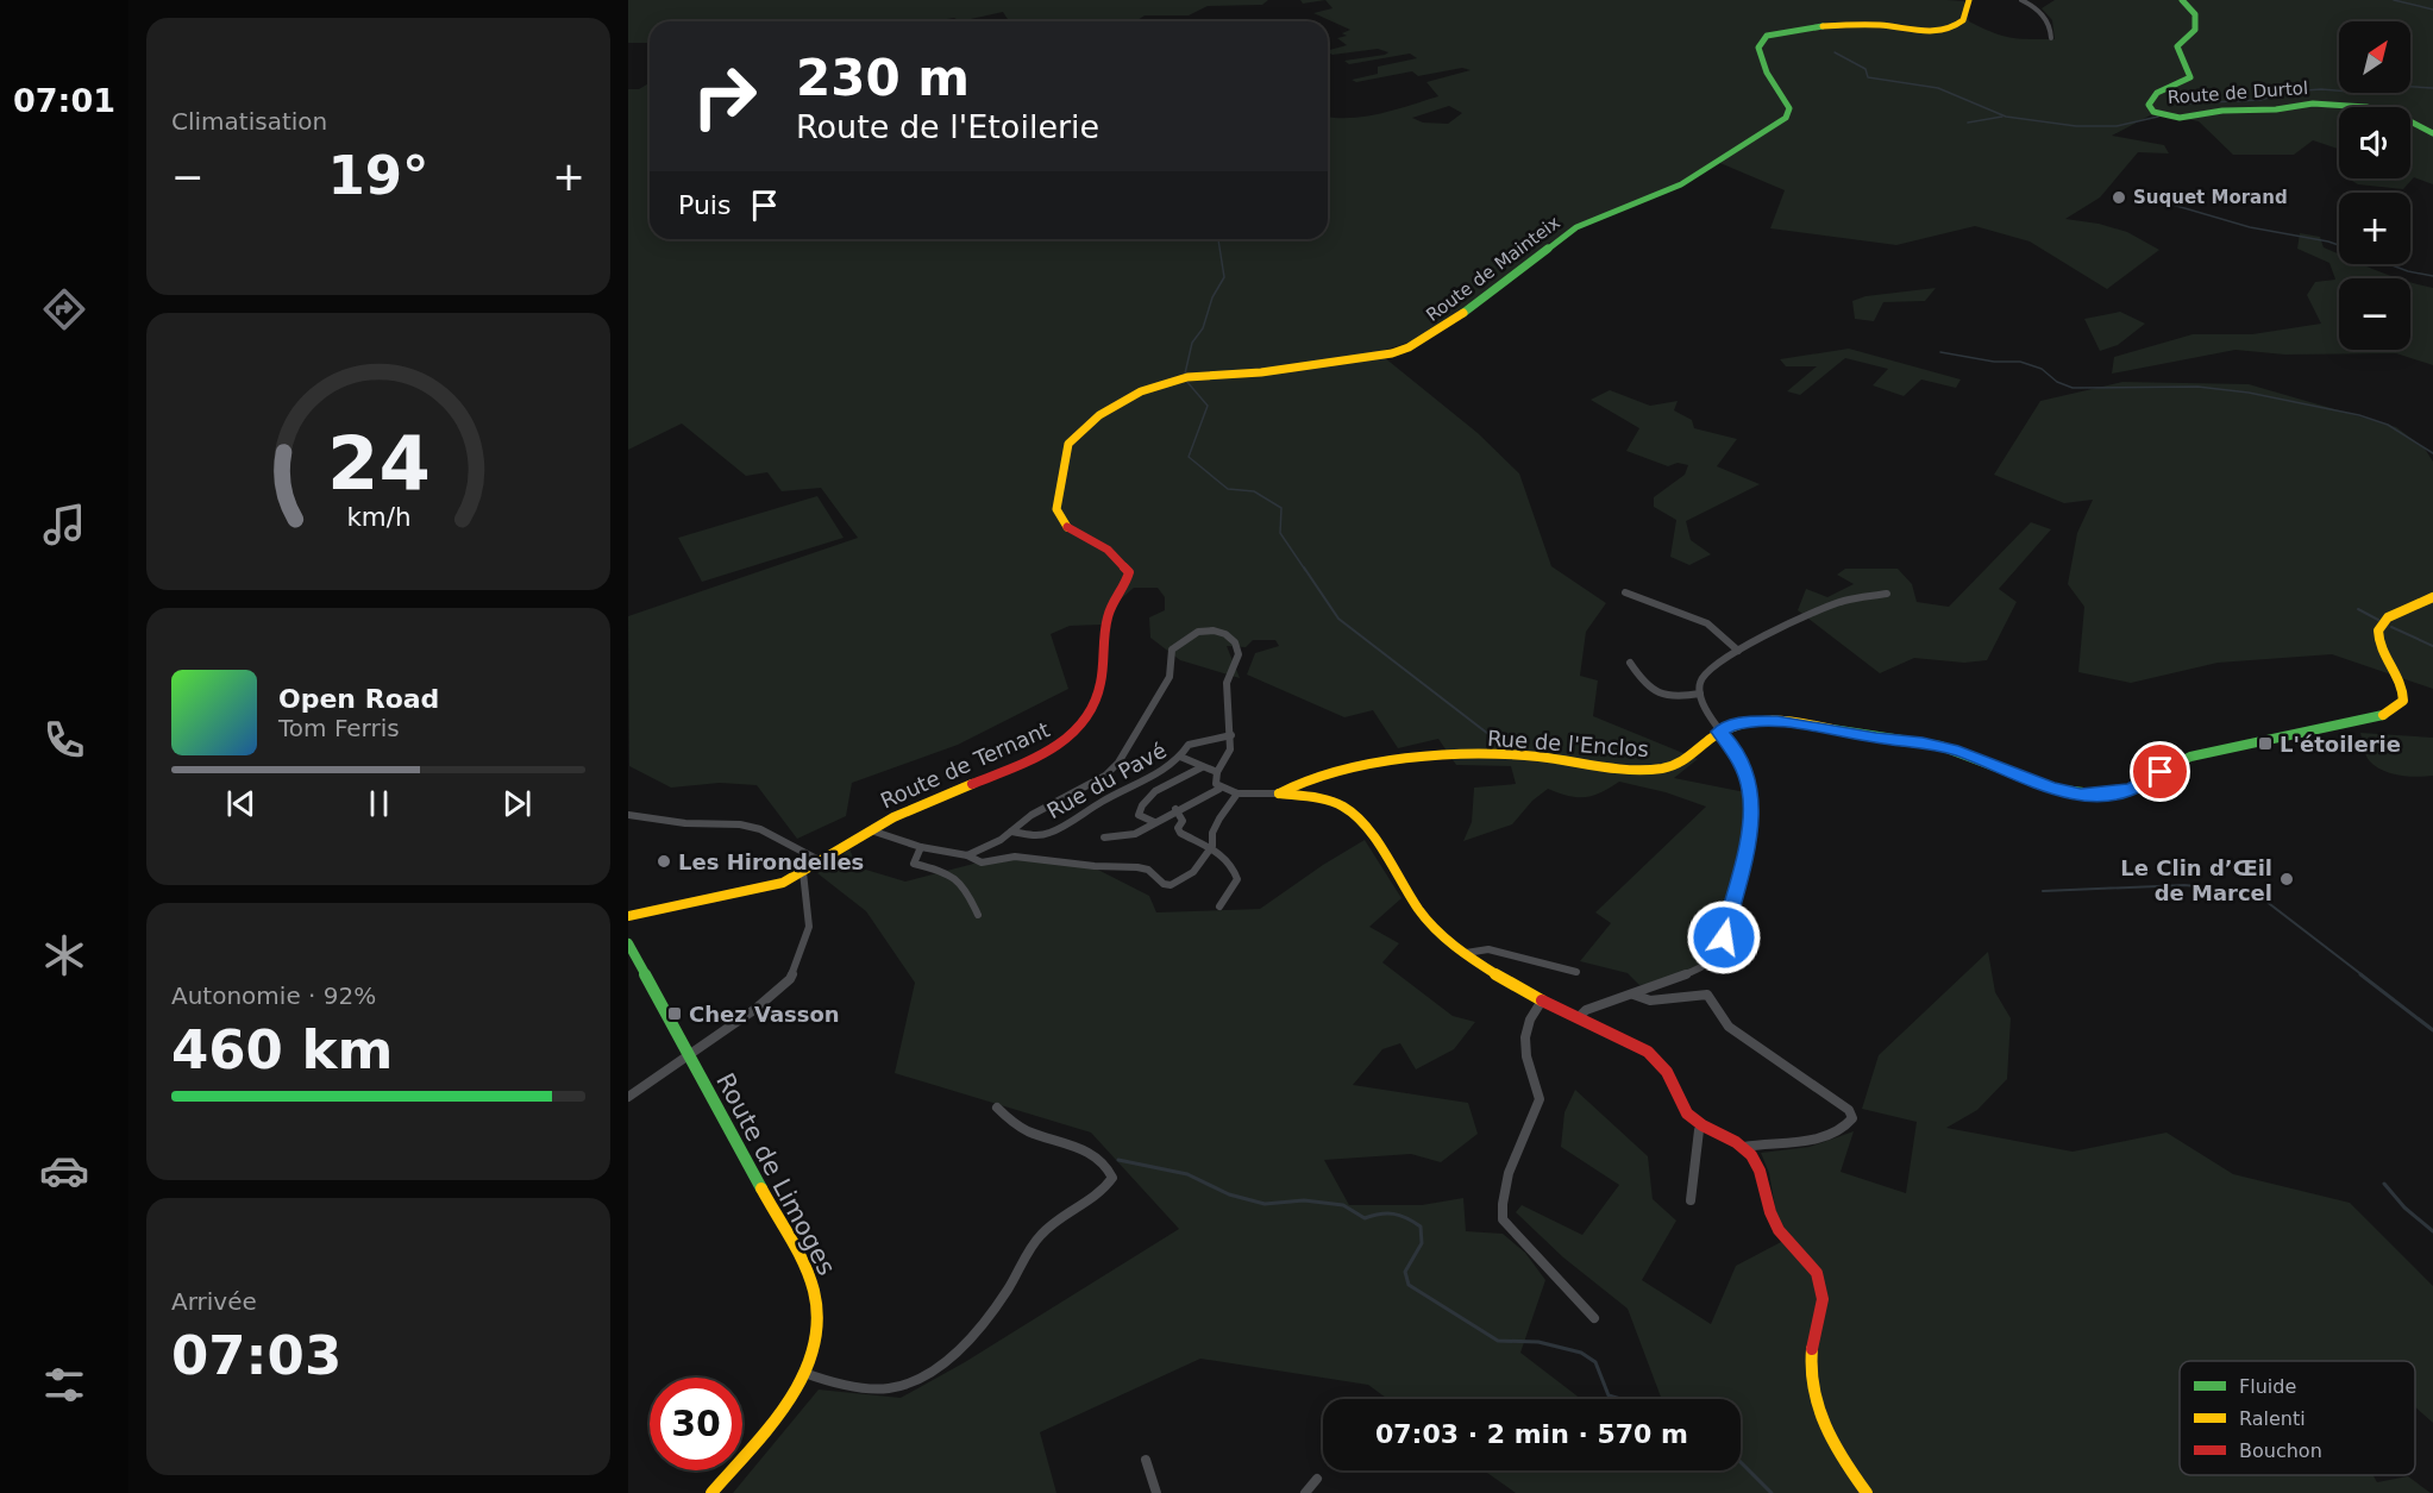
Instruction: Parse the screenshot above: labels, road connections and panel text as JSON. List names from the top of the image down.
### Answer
{
  "streets": {
    "main road": [
      "Route de Durtol",
      "Route de Mainteix",
      "Rue de l'Enclos",
      "Route de Ternant",
      "Route de Limoges"
    ],
    "street": ["Rue du Pavé"]
  },
  "crossings": [
    ["Route de Mainteix", "Route de Ternant"]
  ],
  "places": {
    "other": ["Suquet Morand", "Les Hirondelles", "Le Clin d’Œil de Marcel"],
    "transit": ["L'étoilerie", "Chez Vasson"]
  },
  "legend": ["Fluide", "Ralenti", "Bouchon"],
  "north": "top right",
  "page": {
    "tabs": "07:01",
    "tile": [
      "Climatisation",
      ["Autonomie · 92%", "460 km"],
      ["Arrivée", "07:03"]
    ],
    "map_buttons": ["+", "−"],
    "turn": ["230 m", "Route de l'Etoilerie"],
    "heat": ["−", "19°", "+"],
    "then": "Puis",
    "song": ["Open Road", "Tom Ferris"],
    "limit": "30",
    "trip": "07:03 · 2 min · 570 m",
    "gauge": ["24", "km/h"]
  }
}
